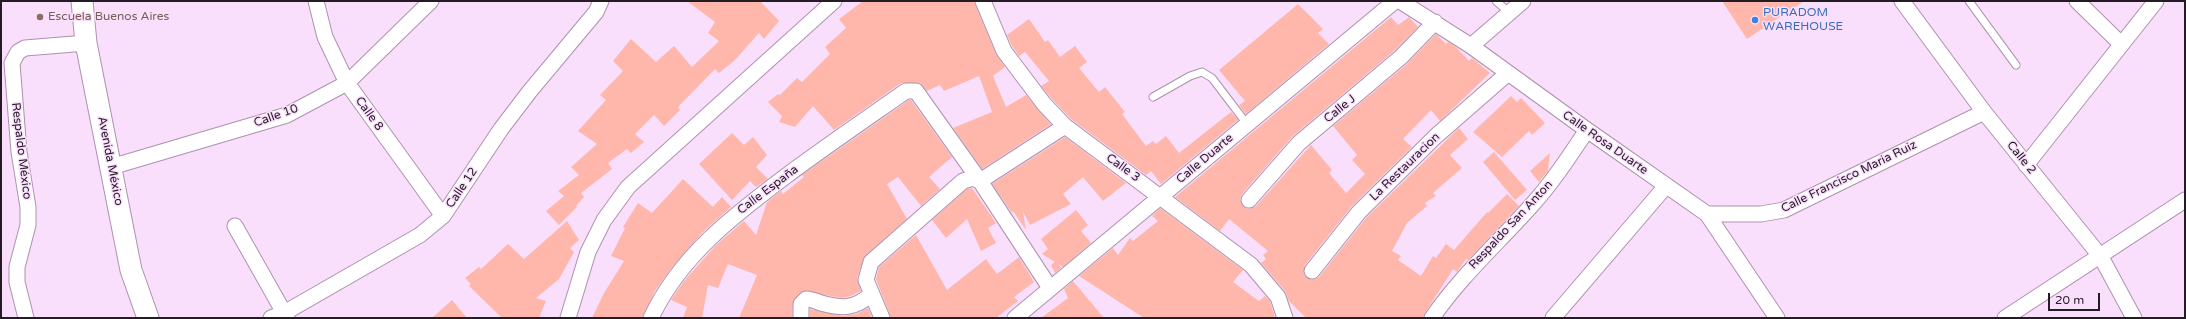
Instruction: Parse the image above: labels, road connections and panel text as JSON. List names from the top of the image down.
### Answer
{
  "streets": {
    "street": [
      "Calle J",
      "Calle 8",
      "Calle 10",
      "Calle Rosa Duarte",
      "Respaldo México",
      "Calle 2",
      "Calle Duarte",
      "Avenida México",
      "La Restauracion",
      "Calle 3",
      "Calle Francisco Maria Ruiz",
      "Calle 12",
      "Calle España",
      "Respaldo San Anton"
    ]
  },
  "crossings": [
    ["Calle J", "Calle Rosa Duarte"],
    ["Calle 8", "Calle 10"],
    ["Calle 8", "Calle 12"],
    ["Calle 10", "Avenida México"],
    ["Calle Rosa Duarte", "La Restauracion"],
    ["Calle Rosa Duarte", "Calle Francisco Maria Ruiz"],
    ["Calle Rosa Duarte", "Respaldo San Anton"],
    ["Respaldo México", "Avenida México"],
    ["Calle 2", "Calle Francisco Maria Ruiz"],
    ["Calle Duarte", "Calle 3"]
  ],
  "places": ["Escuela Buenos Aires", "PURADOM WAREHOUSE"],
  "scale_bar": "20 m"
}
